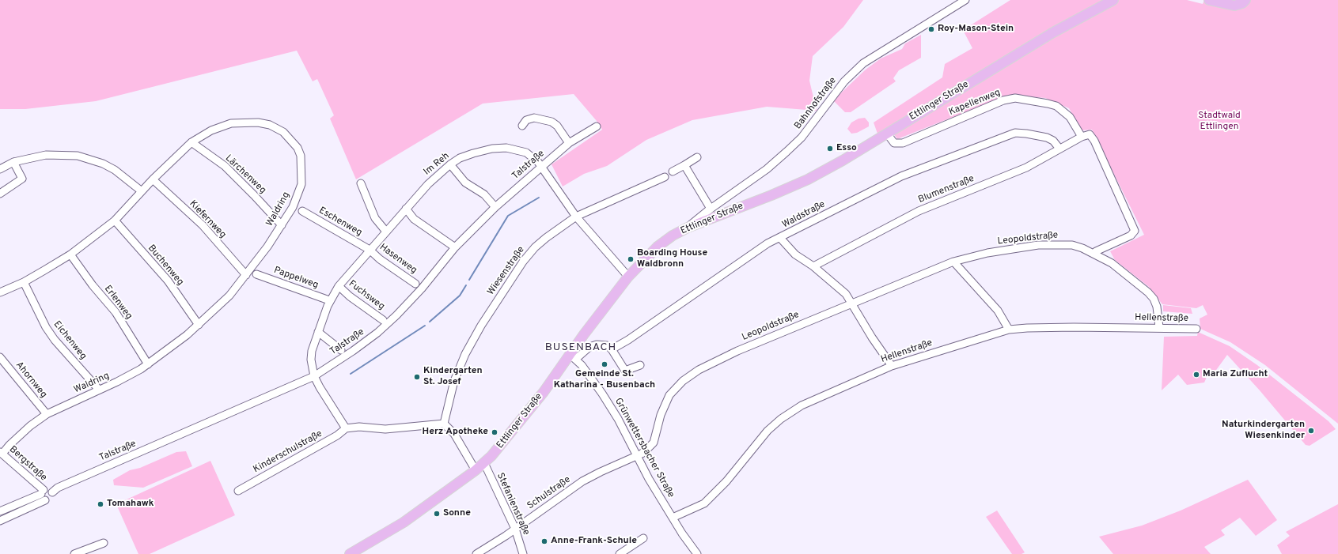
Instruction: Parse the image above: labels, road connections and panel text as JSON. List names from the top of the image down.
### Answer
{
  "streets": {
    "main road": ["Ettlinger Straße"],
    "street": [
      "Kapellenweg",
      "Bahnhofstraße",
      "Im Reh",
      "Talstraße",
      "Lärchenweg",
      "Blumenstraße",
      "Waldring",
      "Waldstraße",
      "Kiefernweg",
      "Eschenweg",
      "Leopoldstraße",
      "Hasenweg",
      "Buchenweg",
      "Wiesenstraße",
      "Pappelweg",
      "Fuchsweg",
      "Erlenweg",
      "Hellenstraße",
      "Eichenweg",
      "Ahornweg",
      "Grünwettersbacher Straße",
      "Kinderschulstraße",
      "Bergstraße",
      "Schulstraße",
      "Stefanienstraße"
    ]
  },
  "crossings": [
    ["Ettlinger Straße", "Kapellenweg"],
    ["Ettlinger Straße", "Bahnhofstraße"],
    ["Ettlinger Straße", "Im Reh"],
    ["Ettlinger Straße", "Grünwettersbacher Straße"],
    ["Ettlinger Straße", "Stefanienstraße"],
    ["Kapellenweg", "Blumenstraße"],
    ["Im Reh", "Talstraße"],
    ["Im Reh", "Eschenweg"],
    ["Im Reh", "Hasenweg"],
    ["Im Reh", "Wiesenstraße"],
    ["Im Reh", "Pappelweg"],
    ["Im Reh", "Fuchsweg"],
    ["Talstraße", "Bergstraße"],
    ["Lärchenweg", "Waldring"],
    ["Blumenstraße", "Waldstraße"],
    ["Blumenstraße", "Leopoldstraße"],
    ["Waldring", "Kiefernweg"],
    ["Waldring", "Buchenweg"],
    ["Waldring", "Erlenweg"],
    ["Waldring", "Eichenweg"],
    ["Waldring", "Ahornweg"],
    ["Waldring", "Bergstraße"],
    ["Eschenweg", "Hasenweg"],
    ["Leopoldstraße", "Hellenstraße"],
    ["Leopoldstraße", "Grünwettersbacher Straße"],
    ["Leopoldstraße", "Schulstraße"],
    ["Hellenstraße", "Grünwettersbacher Straße"],
    ["Grünwettersbacher Straße", "Schulstraße"],
    ["Schulstraße", "Stefanienstraße"]
  ],
  "districts": ["BUSENBACH"],
  "parks": ["Stadtwald Ettlingen"],
  "places": [
    "Roy-Mason-Stein",
    "Esso",
    "Boarding House Waldbronn",
    "Gemeinde St. Katharina - Busenbach",
    "Maria Zuflucht",
    "Kindergarten St. Josef",
    "Naturkindergarten Wiesenkinder",
    "Herz Apotheke",
    "Tomahawk",
    "Sonne",
    "Anne-Frank-Schule"
  ]
}
